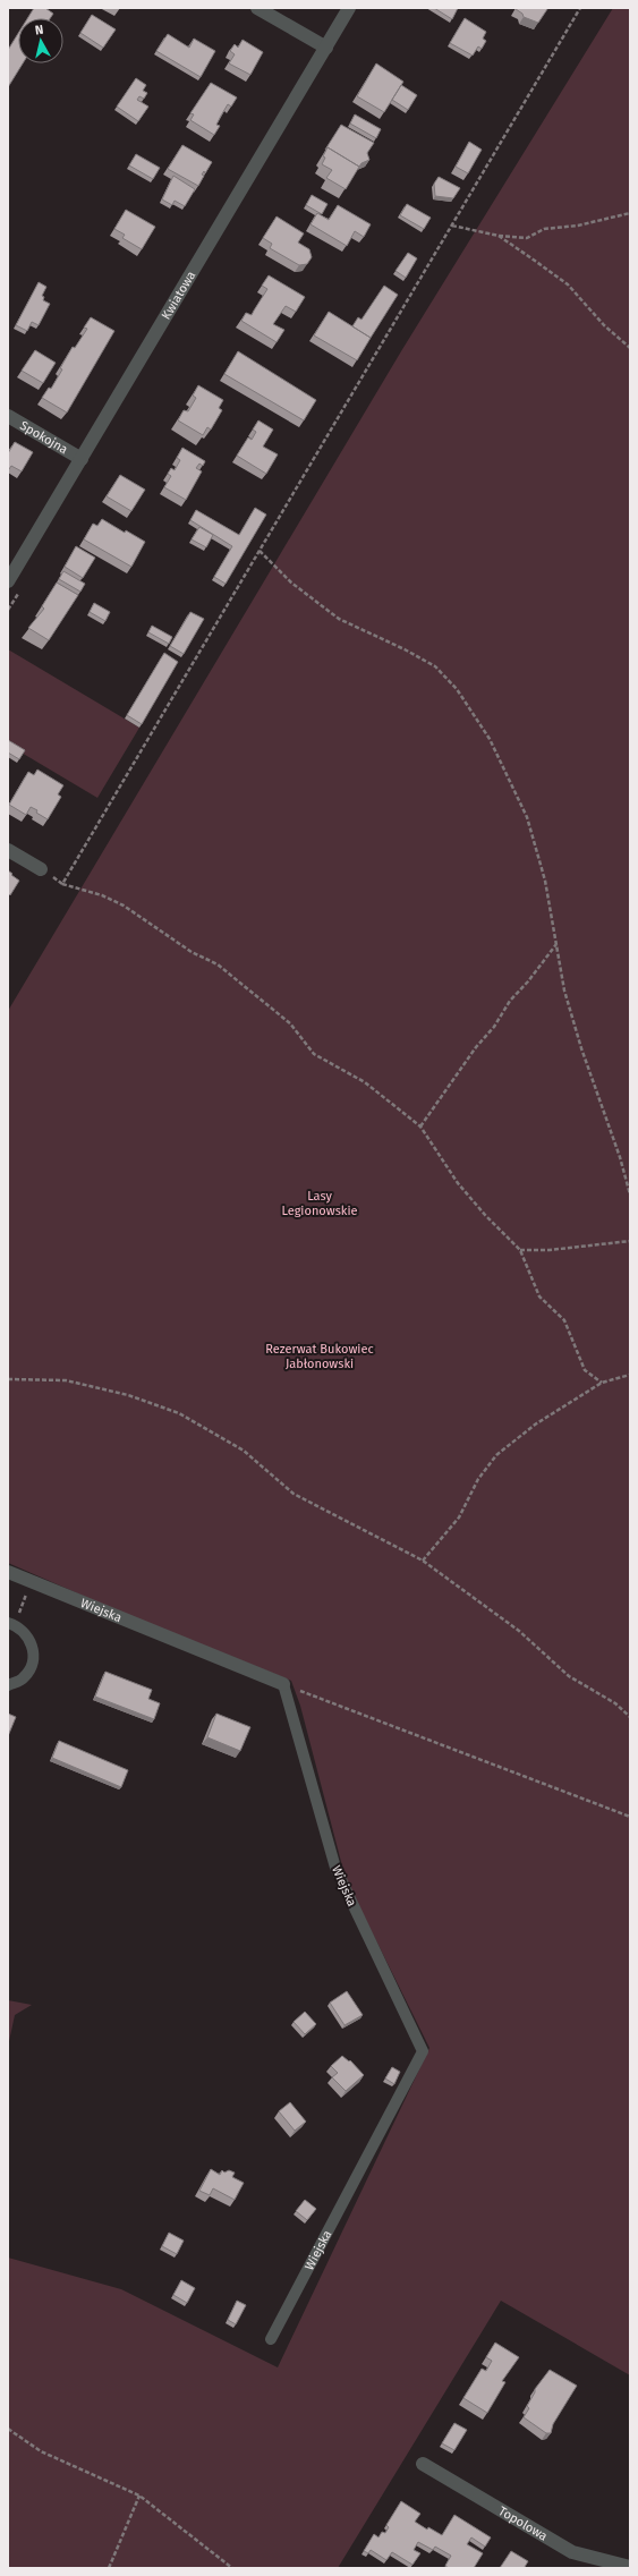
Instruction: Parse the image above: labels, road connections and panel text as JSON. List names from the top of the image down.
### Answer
{
  "streets": {
    "street": [
      "Kwiatowa",
      "Spokojna",
      "Wiejska",
      "Topolowa"
    ]
  },
  "crossings": [
    ["Kwiatowa", "Spokojna"]
  ],
  "parks": ["Lasy Legionowskie", "Rezerwat Bukowiec Jabłonowski"],
  "north": "top"
}
